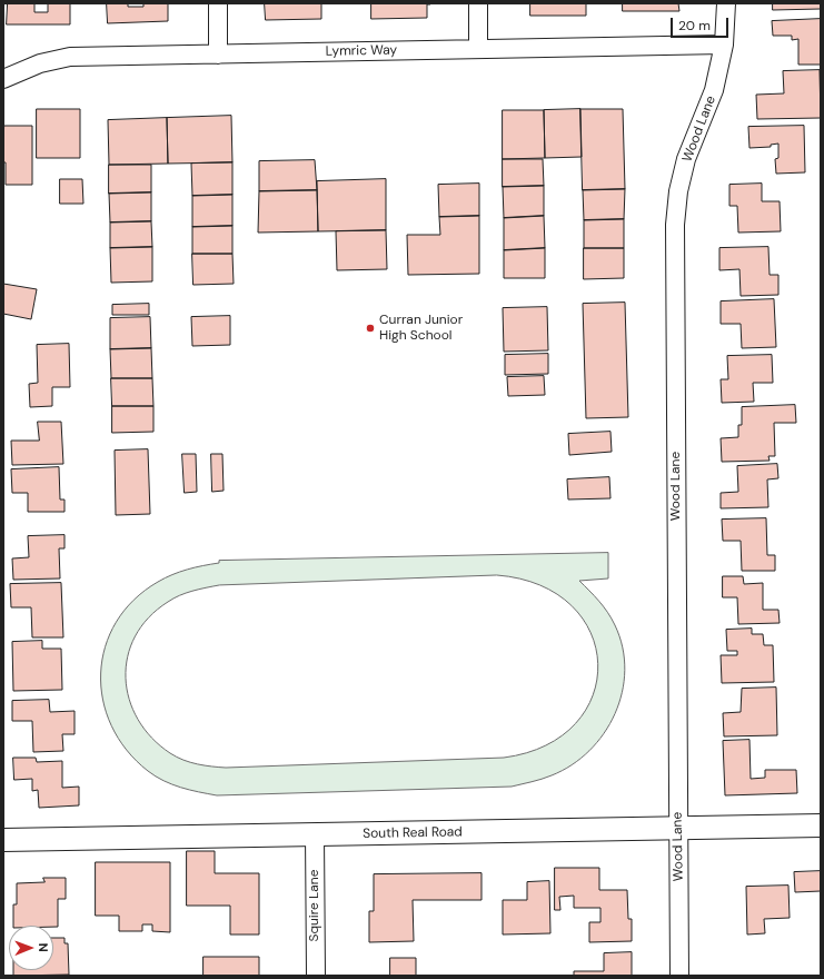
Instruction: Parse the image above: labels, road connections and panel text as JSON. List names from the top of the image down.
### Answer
{
  "streets": {
    "street": [
      "Lymric Way",
      "Wood Lane",
      "South Real Road",
      "Squire Lane"
    ]
  },
  "crossings": [
    ["Lymric Way", "Wood Lane"],
    ["Wood Lane", "South Real Road"],
    ["South Real Road", "Squire Lane"]
  ],
  "places": ["Curran Junior High School"],
  "scale_bar": "20 m",
  "north": "right"
}
